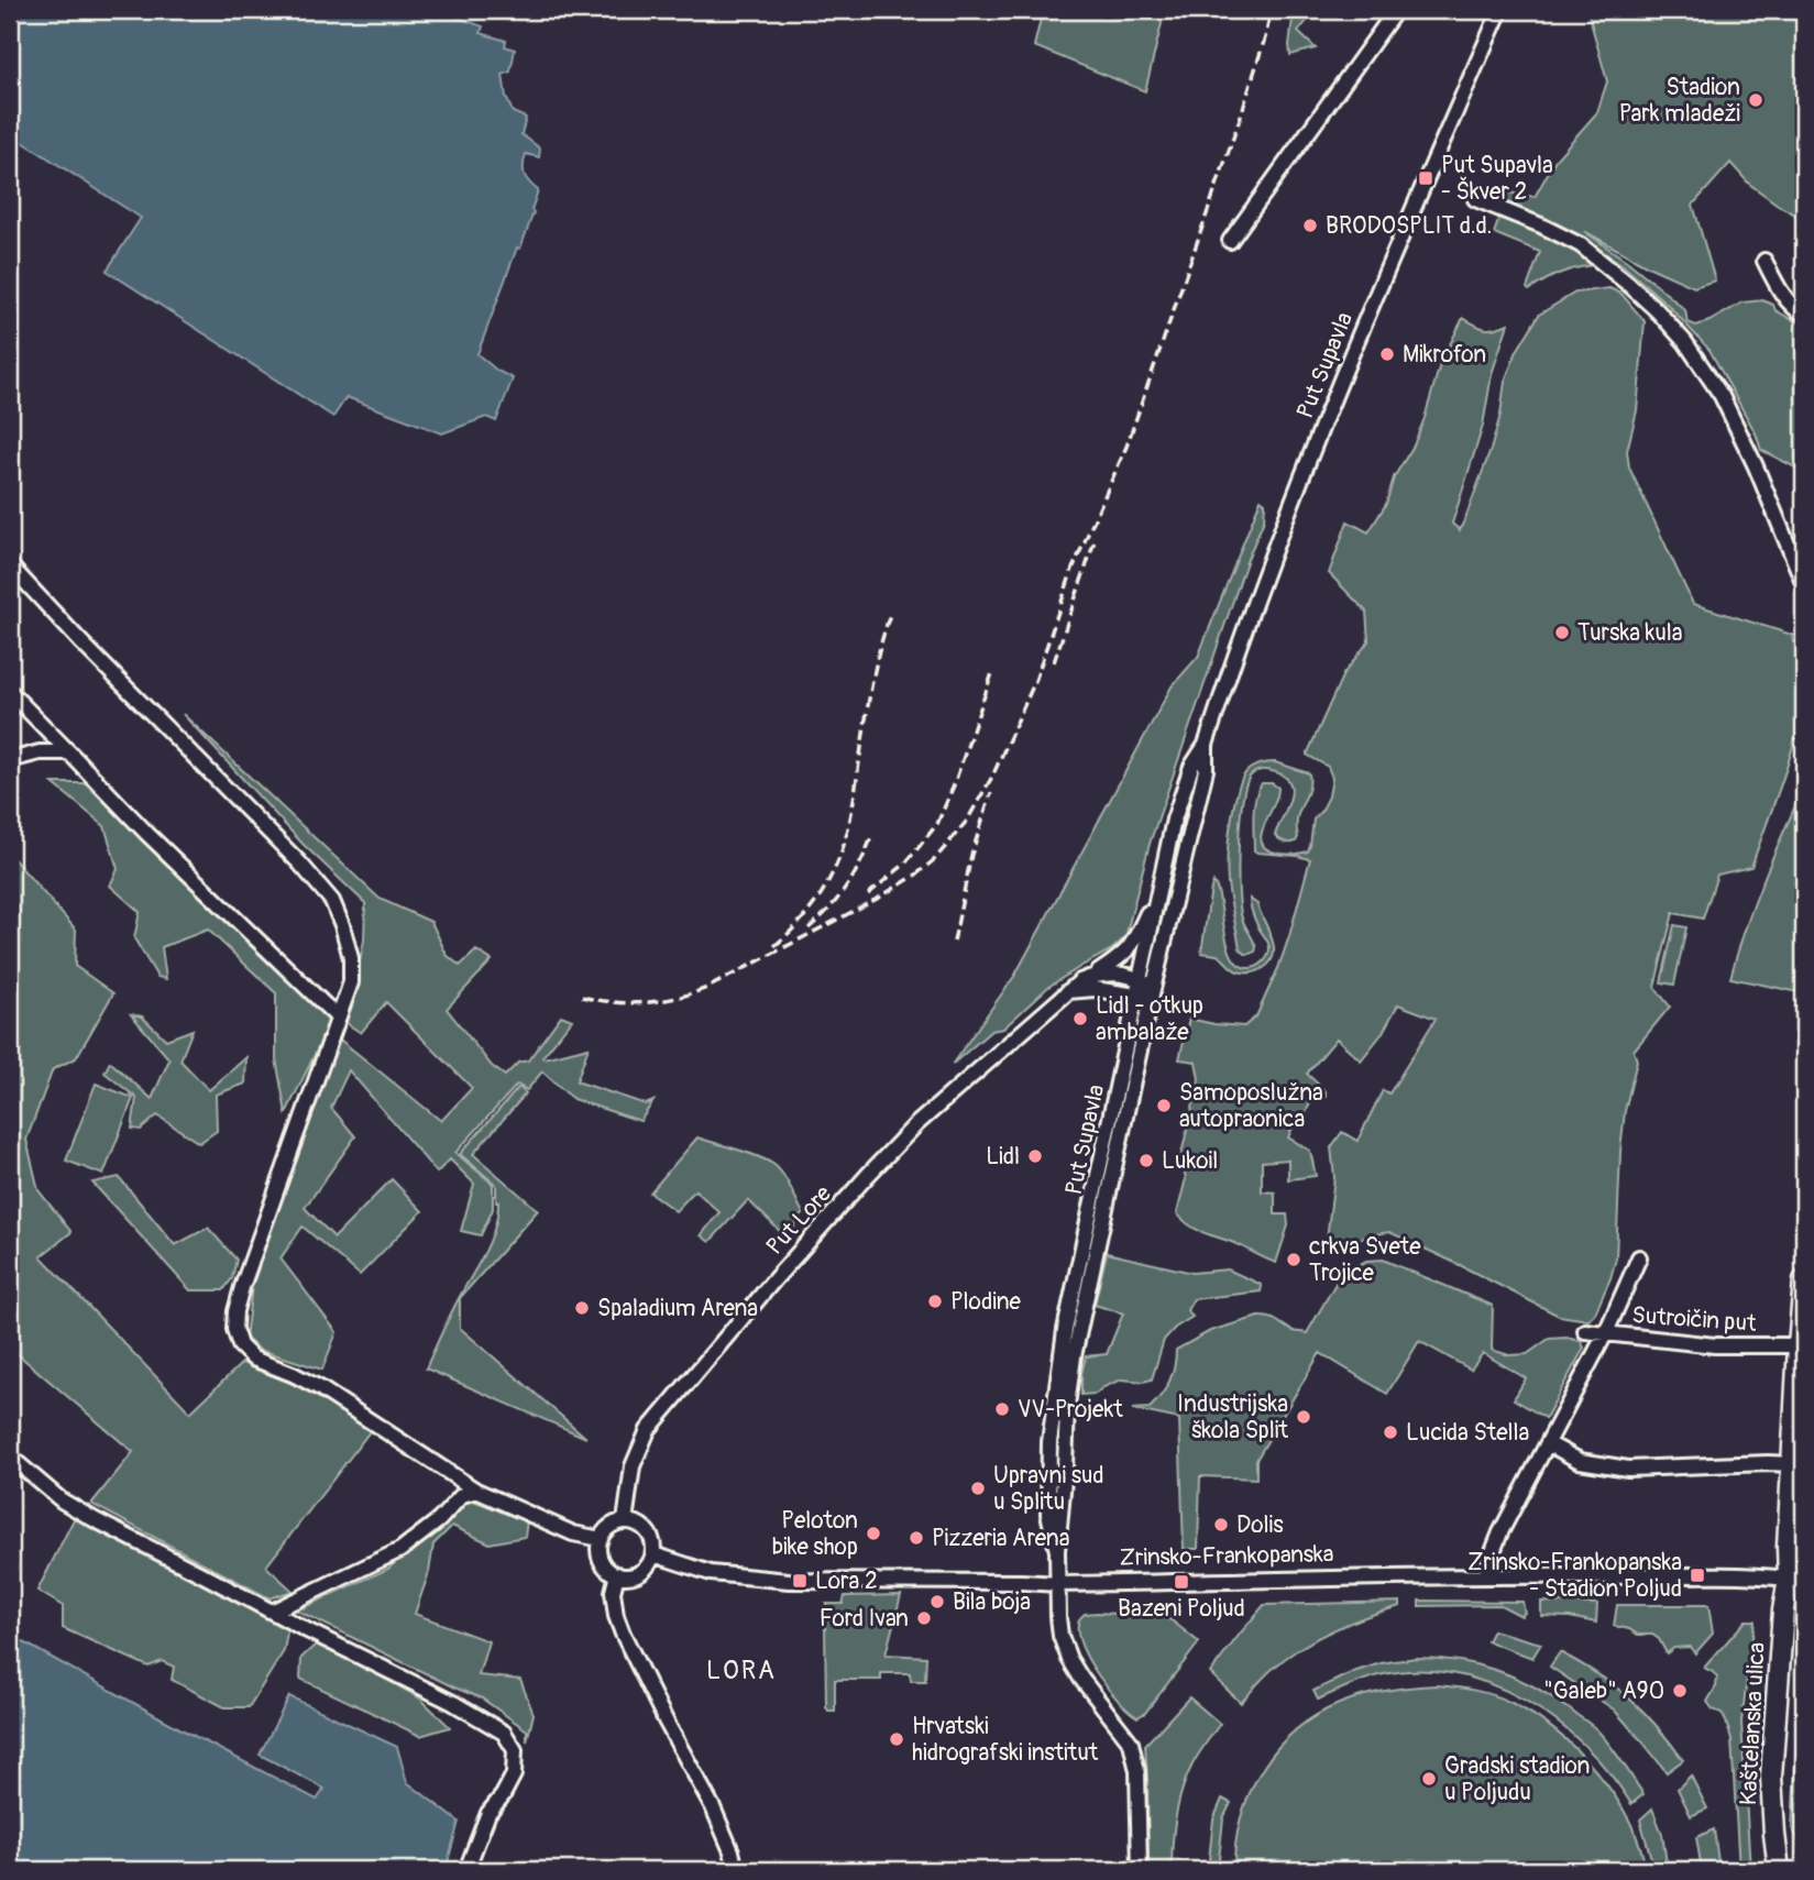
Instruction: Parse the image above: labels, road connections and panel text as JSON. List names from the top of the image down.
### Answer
{
  "streets": {
    "main road": ["Kaštelanska ulica"],
    "street": [
      "Put Supavla",
      "Put Lore",
      "Sutroičin put",
      "Zrinsko-Frankopanska"
    ]
  },
  "crossings": [
    ["Put Supavla", "Put Lore"],
    ["Put Supavla", "Zrinsko-Frankopanska"],
    ["Put Lore", "Zrinsko-Frankopanska"],
    ["Sutroičin put", "Kaštelanska ulica"],
    ["Zrinsko-Frankopanska", "Kaštelanska ulica"]
  ],
  "districts": ["LORA"],
  "places": {
    "other": [
      "Stadion Park mladeži",
      "BRODOSPLIT d.d.",
      "Mikrofon",
      "Turska kula",
      "Lidl - otkup ambalaže",
      "Samoposlužna autopraonica",
      "Lidl",
      "Lukoil",
      "crkva Svete Trojice",
      "Plodine",
      "Spaladium Arena",
      "VV-Projekt",
      "Industrijska škola Split",
      "Lucida Stella",
      "Upravni sud u Splitu",
      "Dolis",
      "Peloton bike shop",
      "Pizzeria Arena",
      "Bila boja",
      "Ford Ivan",
      "\"Galeb\" A90",
      "Hrvatski hidrografski institut",
      "Gradski stadion u Poljudu"
    ],
    "transit": [
      "Put Supavla - Škver 2",
      "Zrinsko-Frankopanska - Stadion Poljud",
      "Lora 2",
      "Bazeni Poljud"
    ]
  }
}
